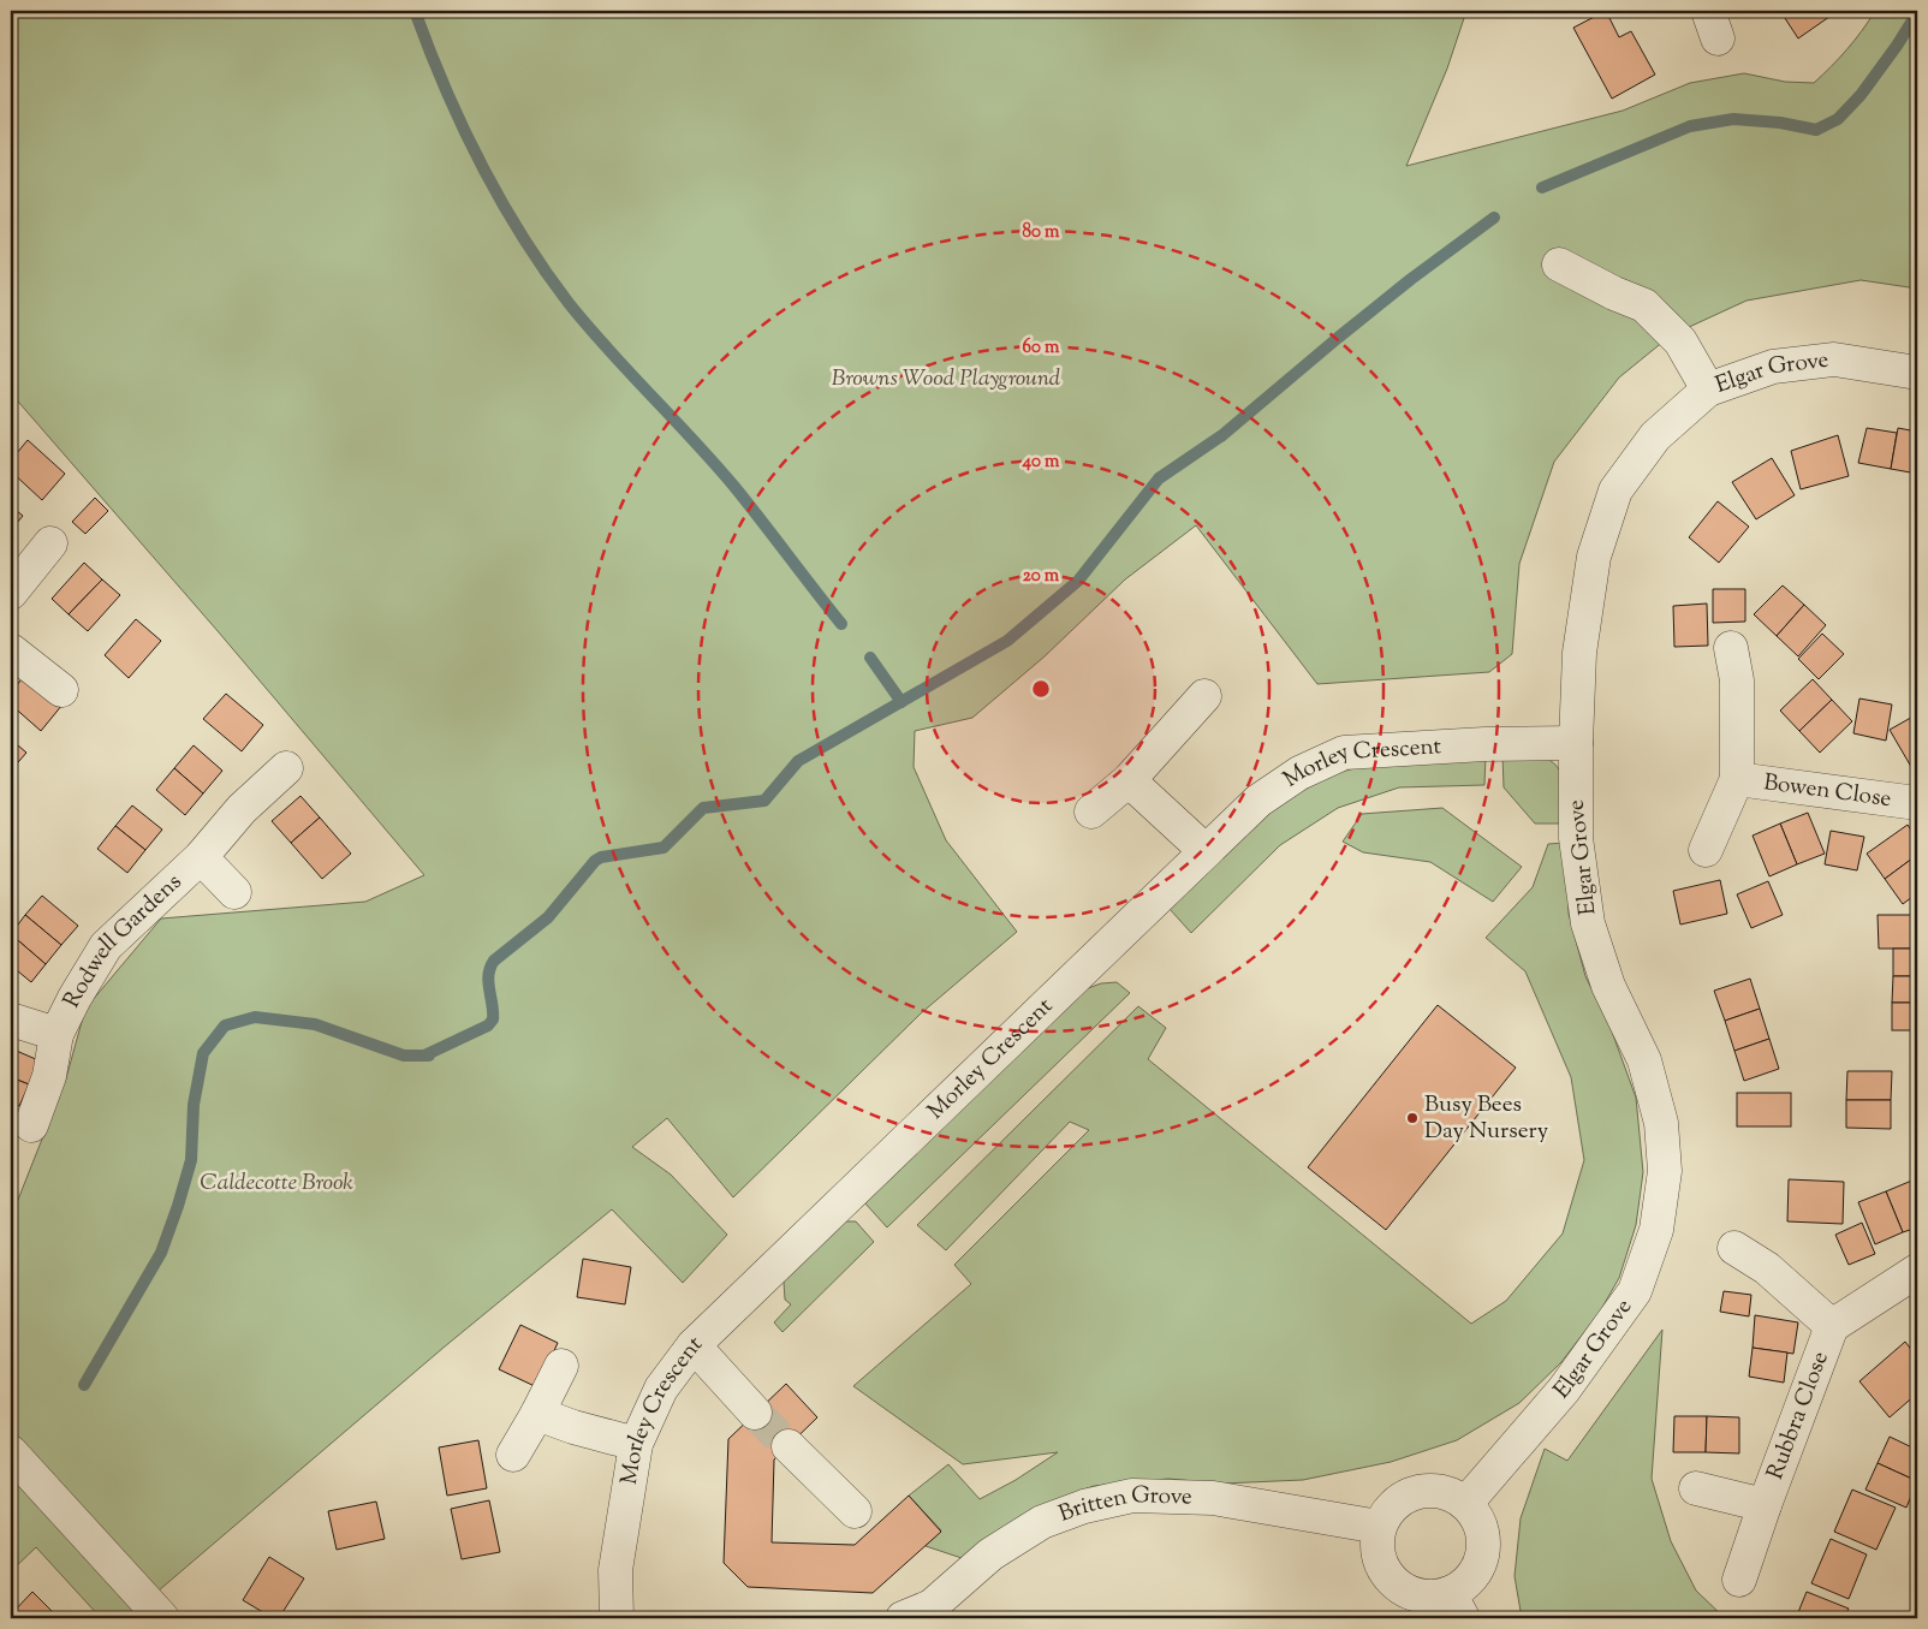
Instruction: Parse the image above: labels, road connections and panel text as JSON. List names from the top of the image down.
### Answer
{
  "streets": {
    "street": [
      "Elgar Grove",
      "Morley Crescent",
      "Bowen Close",
      "Rodwell Gardens",
      "Rubbra Close",
      "Britten Grove"
    ]
  },
  "crossings": [
    ["Elgar Grove", "Morley Crescent"],
    ["Elgar Grove", "Britten Grove"]
  ],
  "parks": ["Browns Wood Playground", "Caldecotte Brook"],
  "places": ["Busy Bees Day Nursery"],
  "rings": [
    "80 m",
    "60 m",
    "40 m",
    "20 m"
  ]
}
